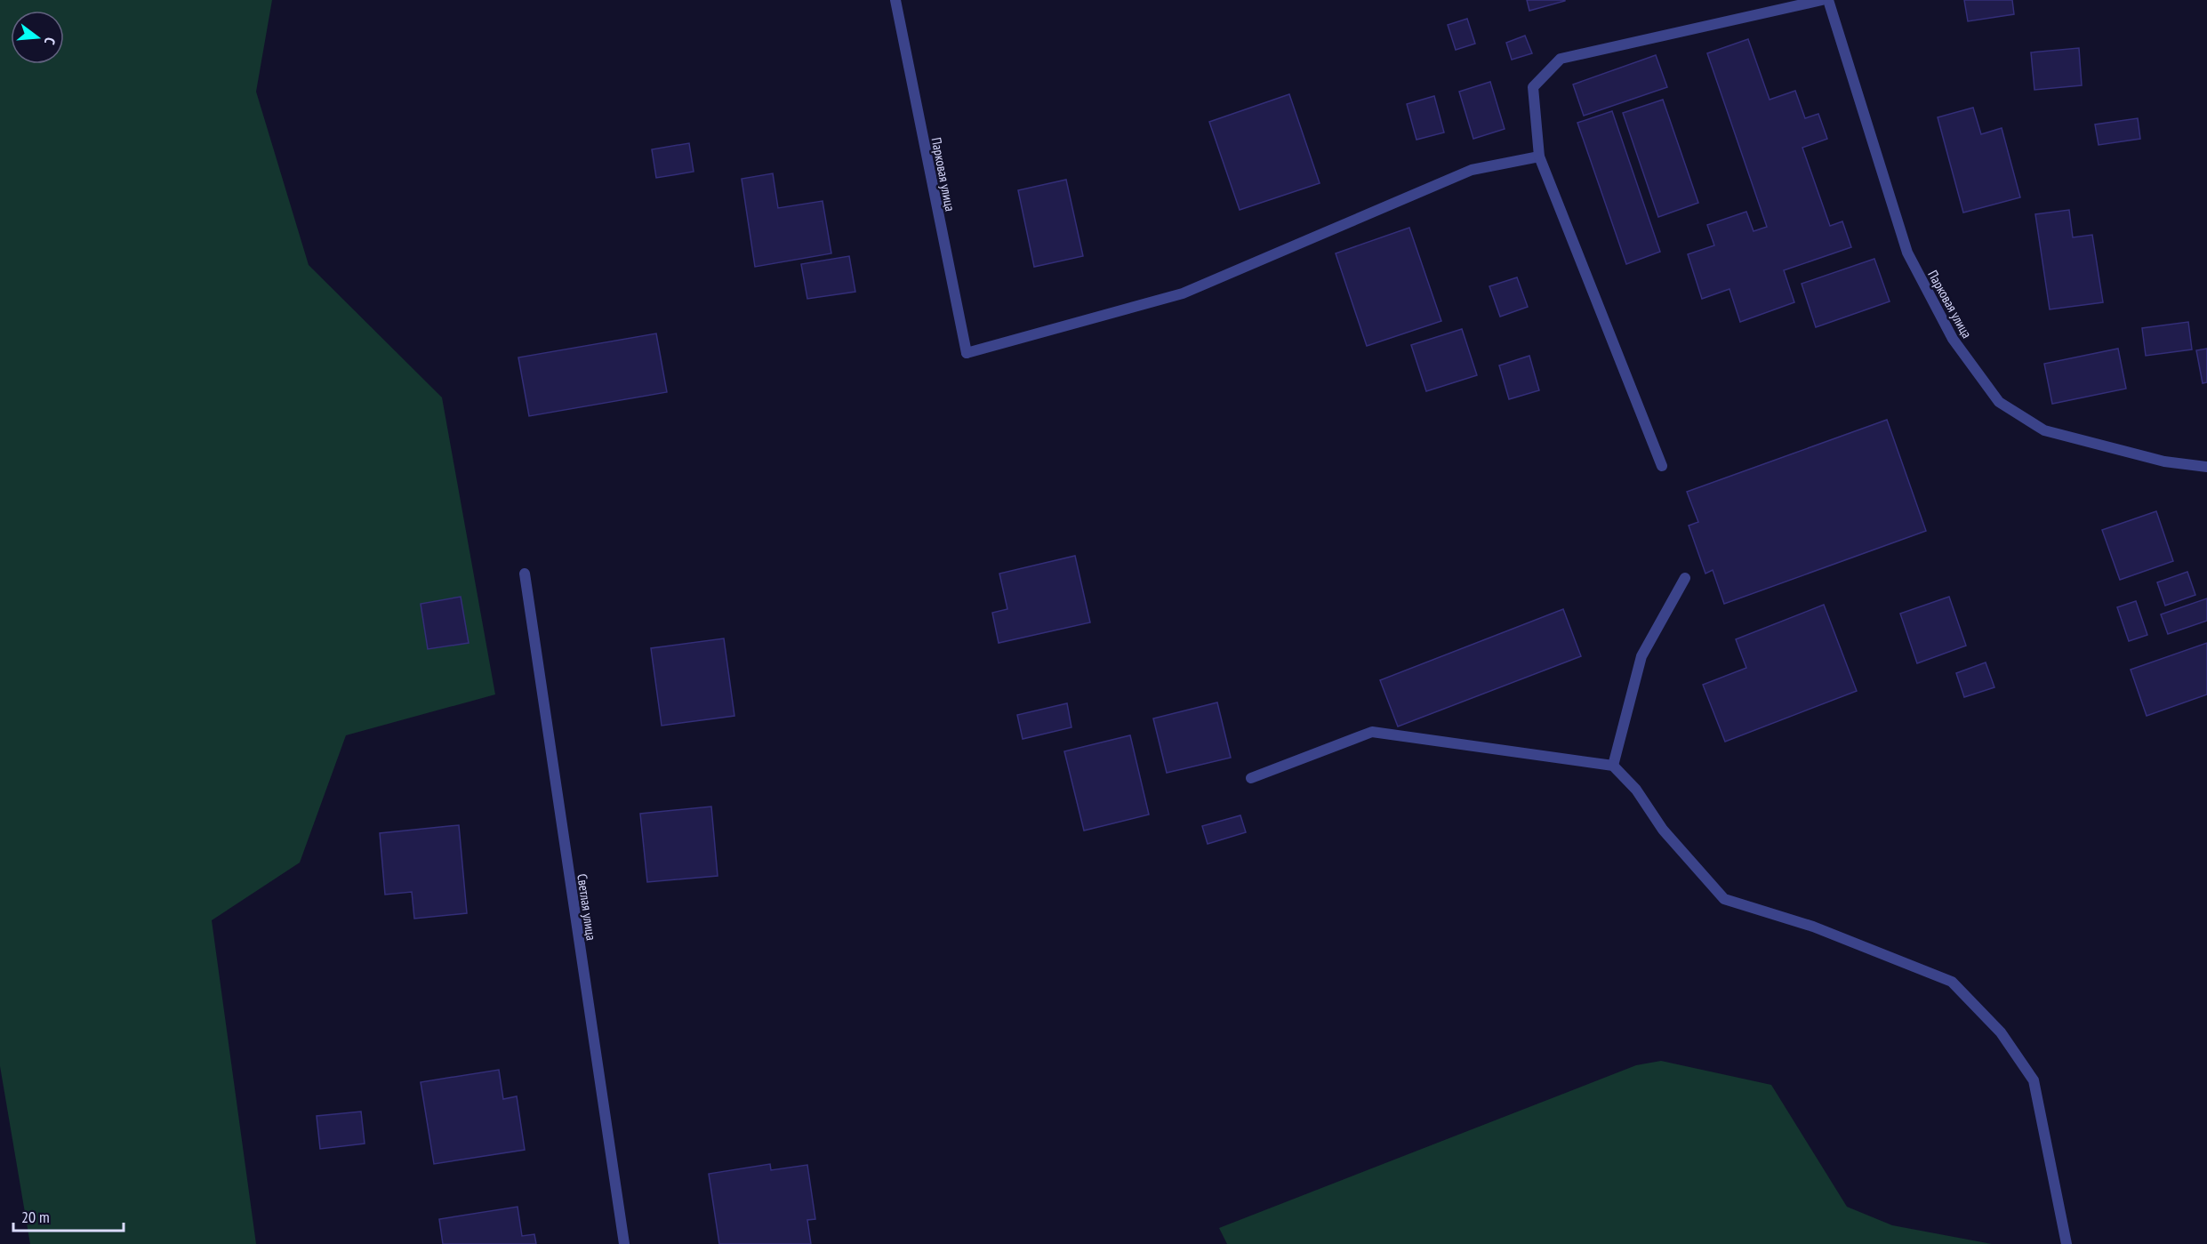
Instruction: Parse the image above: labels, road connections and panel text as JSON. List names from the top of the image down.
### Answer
{
  "streets": {
    "street": ["Парковая улица", "Светлая улица"]
  },
  "scale_bar": "20 m",
  "north": "right"
}
